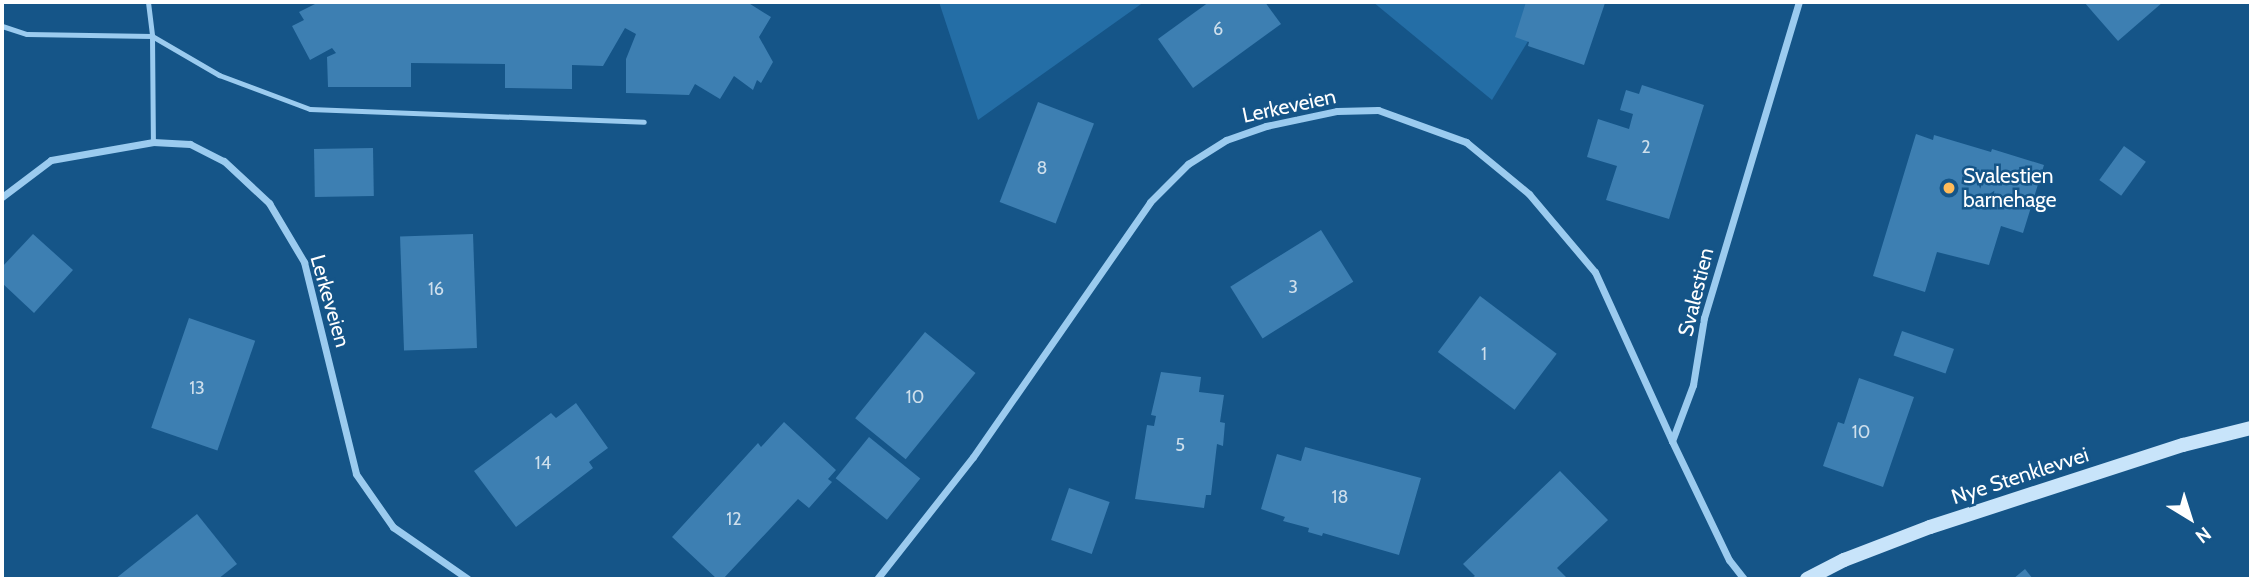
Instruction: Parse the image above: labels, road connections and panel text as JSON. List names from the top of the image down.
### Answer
{
  "streets": {
    "main road": ["Nye Stenklevvei"],
    "street": ["Lerkeveien", "Svalestien"]
  },
  "crossings": [
    ["Lerkeveien", "Svalestien"]
  ],
  "places": ["Svalestien barnehage"],
  "house_numbers": [
    "6",
    "2",
    "8",
    "3",
    "16",
    "1",
    "13",
    "10",
    "10",
    "5",
    "14",
    "18",
    "12"
  ],
  "north": "bottom right"
}
